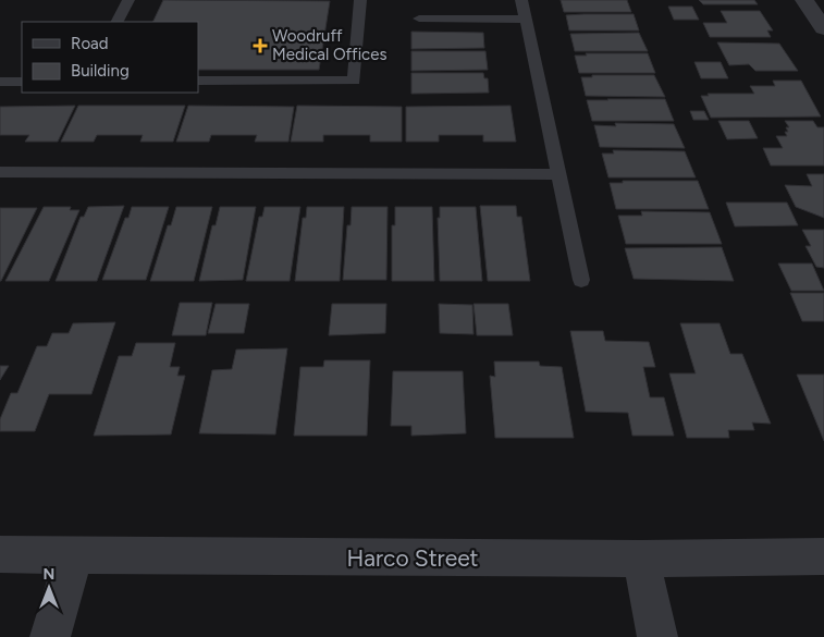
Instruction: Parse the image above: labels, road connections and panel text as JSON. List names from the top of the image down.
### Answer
{
  "streets": {
    "street": ["Harco Street"]
  },
  "places": {
    "health": ["Woodruff Medical Offices"]
  },
  "legend": ["Road", "Building"],
  "north": "top"
}
